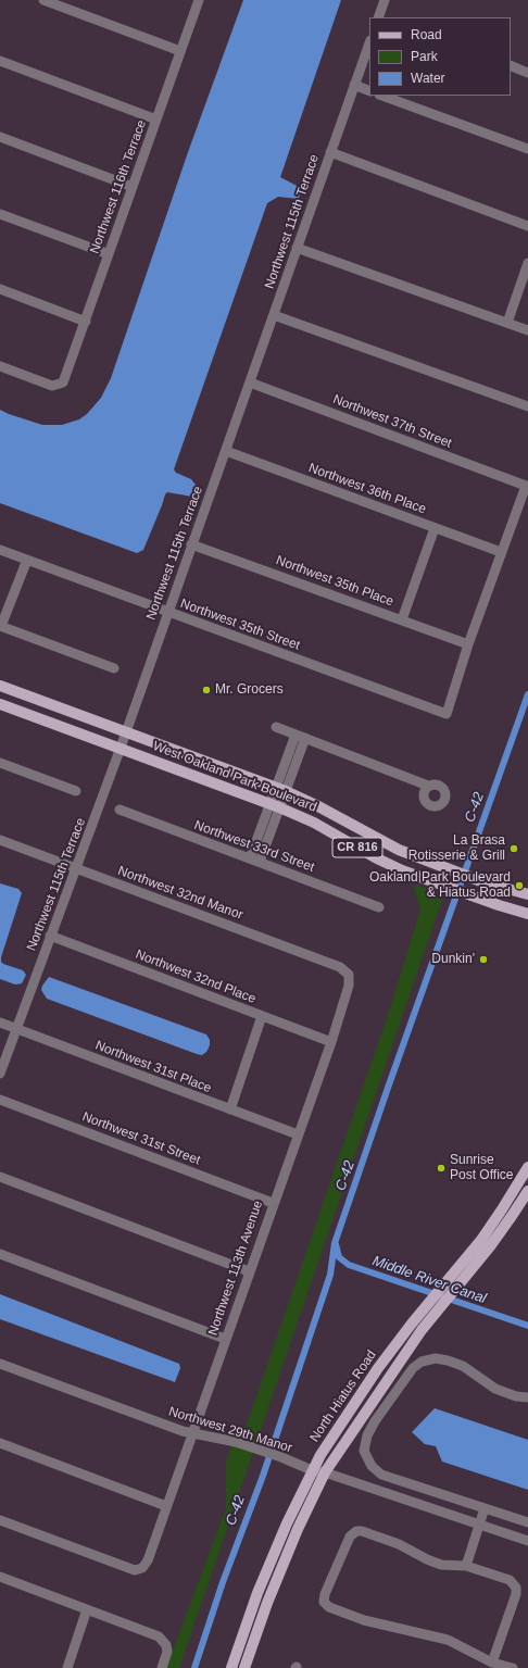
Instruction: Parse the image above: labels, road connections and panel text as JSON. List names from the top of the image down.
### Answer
{
  "streets": {
    "main road": ["West Oakland Park Boulevard", "CR 816", "North Hiatus Road"],
    "street": [
      "Northwest 116th Terrace",
      "Northwest 115th Terrace",
      "Northwest 37th Street",
      "Northwest 36th Place",
      "Northwest 35th Place",
      "Northwest 35th Street",
      "Northwest 33rd Street",
      "Northwest 32nd Manor",
      "Northwest 32nd Place",
      "Northwest 31st Place",
      "Northwest 31st Street",
      "Northwest 113th Avenue",
      "Northwest 29th Manor"
    ]
  },
  "crossings": [
    ["Northwest 115th Terrace", "Northwest 37th Street"],
    ["Northwest 115th Terrace", "Northwest 36th Place"],
    ["Northwest 115th Terrace", "Northwest 35th Place"],
    ["Northwest 115th Terrace", "Northwest 35th Street"],
    ["Northwest 115th Terrace", "West Oakland Park Boulevard"],
    ["Northwest 115th Terrace", "Northwest 32nd Manor"],
    ["Northwest 115th Terrace", "Northwest 32nd Place"],
    ["Northwest 115th Terrace", "Northwest 31st Place"],
    ["Northwest 37th Street", "Northwest 36th Place"],
    ["Northwest 35th Place", "Northwest 35th Street"],
    ["Northwest 32nd Manor", "Northwest 113th Avenue"],
    ["Northwest 32nd Place", "Northwest 113th Avenue"],
    ["Northwest 31st Place", "Northwest 113th Avenue"],
    ["Northwest 31st Street", "Northwest 113th Avenue"],
    ["Northwest 113th Avenue", "Northwest 29th Manor"],
    ["North Hiatus Road", "Northwest 29th Manor"]
  ],
  "water": ["C-42", "Middle River Canal"],
  "places": [
    "Mr. Grocers",
    "La Brasa Rotisserie & Grill",
    "Oakland Park Boulevard & Hiatus Road",
    "Dunkin'",
    "Sunrise Post Office"
  ],
  "legend": ["Road", "Park", "Water"]
}
